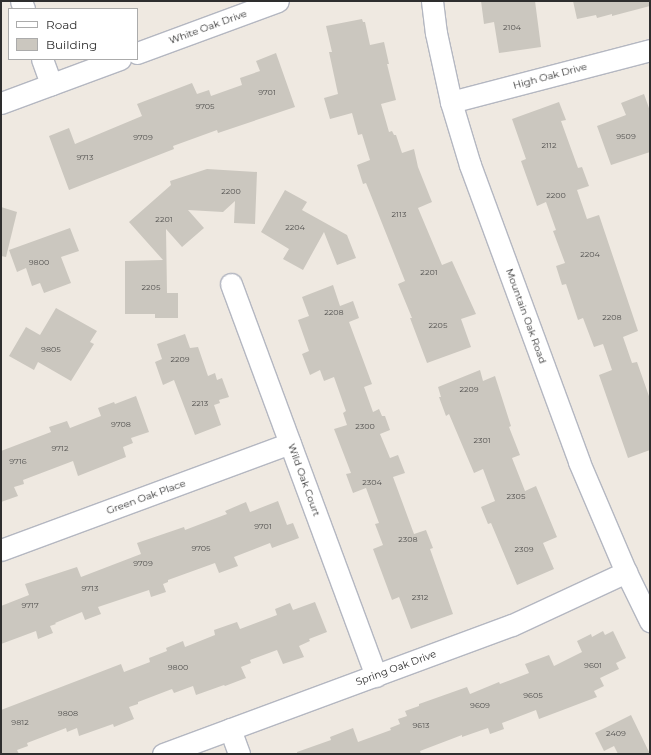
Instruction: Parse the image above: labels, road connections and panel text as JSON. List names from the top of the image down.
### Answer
{
  "streets": {
    "street": [
      "White Oak Drive",
      "High Oak Drive",
      "Mountain Oak Road",
      "Wild Oak Court",
      "Green Oak Place",
      "Spring Oak Drive"
    ]
  },
  "crossings": [
    ["High Oak Drive", "Mountain Oak Road"],
    ["Mountain Oak Road", "Spring Oak Drive"],
    ["Wild Oak Court", "Green Oak Place"],
    ["Wild Oak Court", "Spring Oak Drive"]
  ],
  "house_numbers": [
    "2104",
    "9701",
    "9705",
    "9509",
    "9709",
    "2112",
    "9713",
    "2200",
    "2200",
    "2113",
    "2201",
    "2204",
    "2204",
    "9800",
    "2201",
    "2205",
    "2208",
    "2208",
    "2205",
    "9805",
    "2209",
    "2209",
    "2213",
    "9708",
    "2300",
    "2301",
    "9712",
    "9716",
    "2304",
    "2305",
    "9701",
    "2308",
    "9705",
    "2309",
    "9709",
    "9713",
    "2312",
    "9717",
    "9601",
    "9800",
    "9605",
    "9609",
    "9808",
    "9812",
    "9613",
    "2409"
  ],
  "legend": ["Road", "Building"]
}
